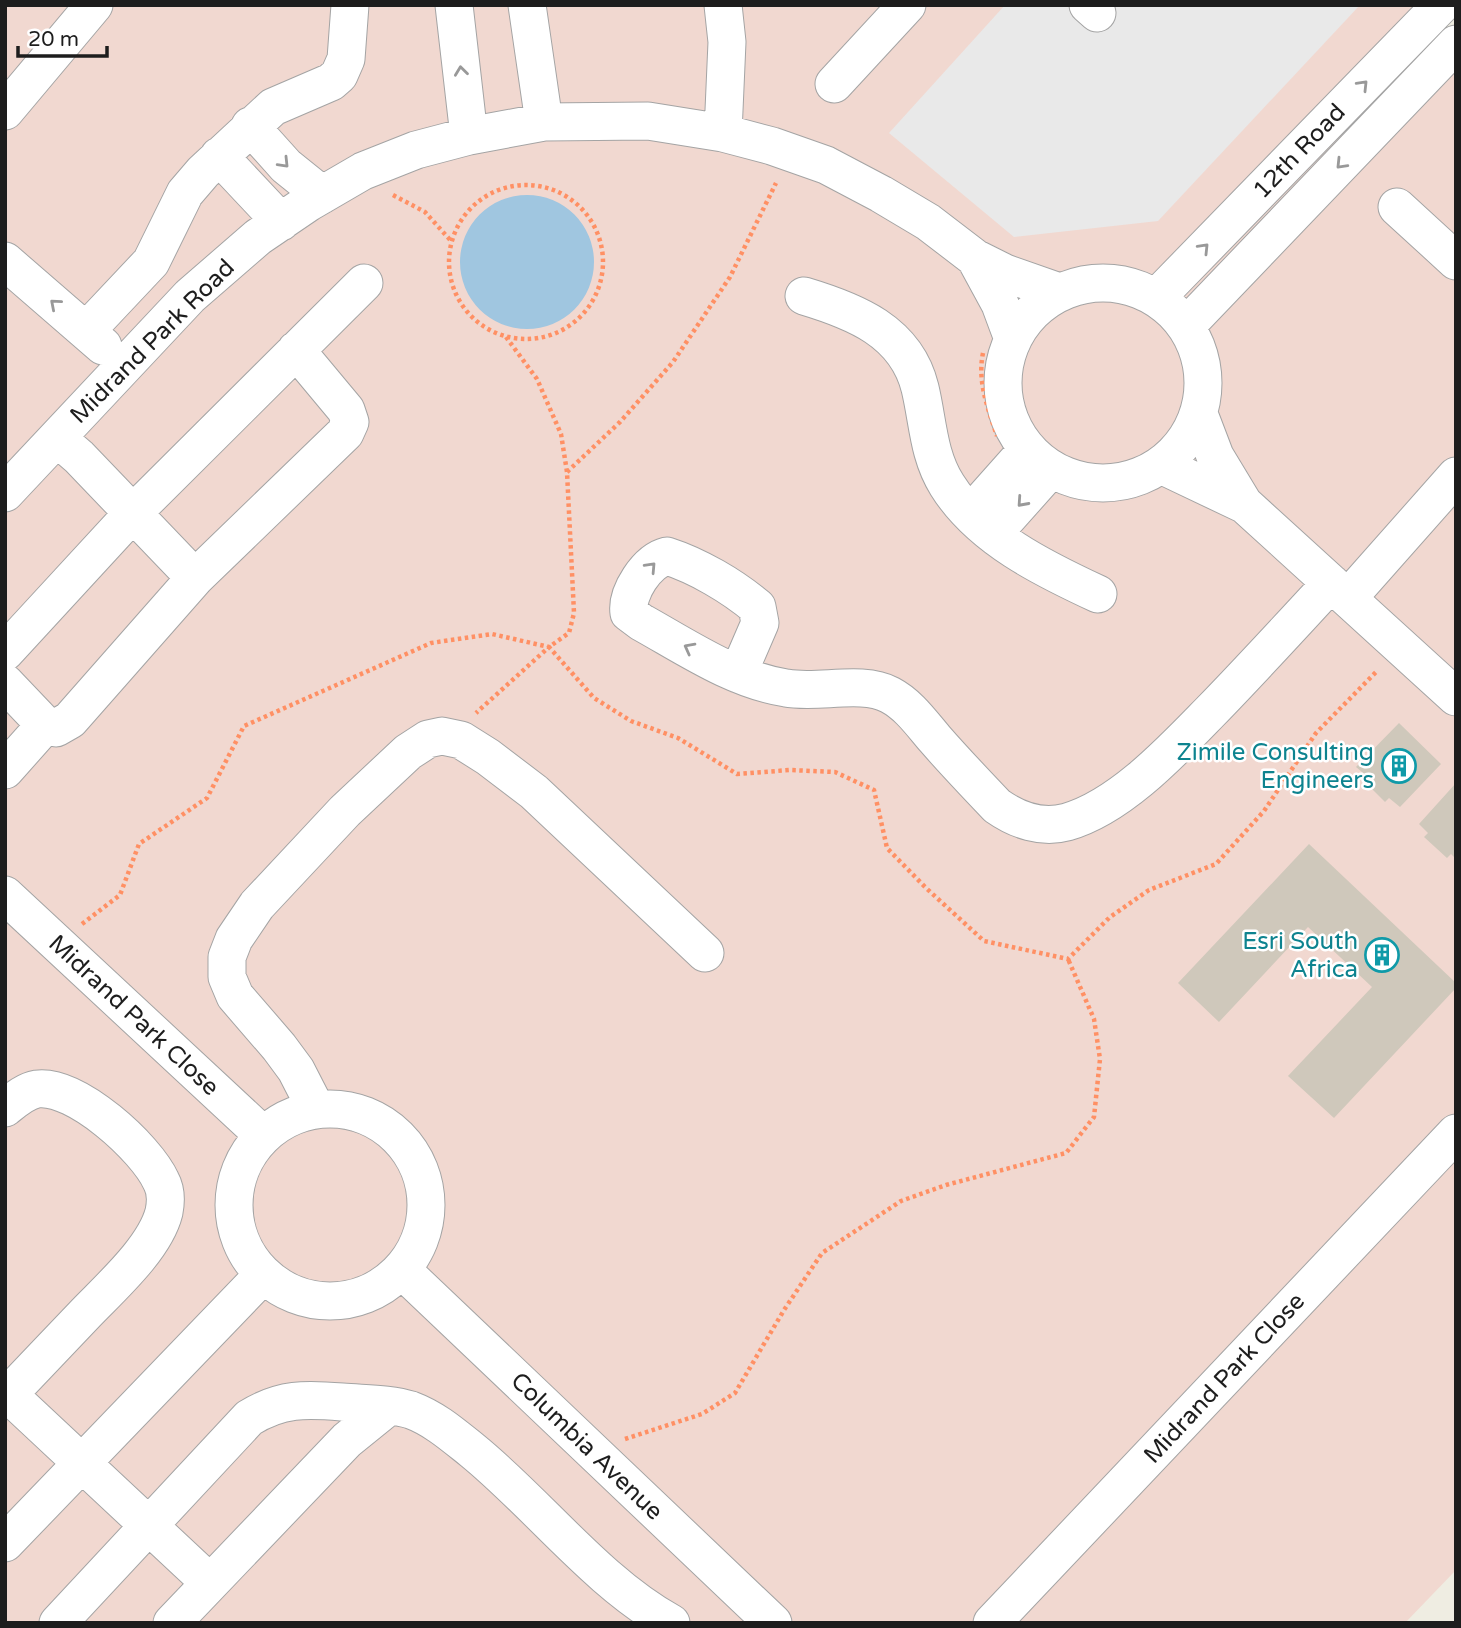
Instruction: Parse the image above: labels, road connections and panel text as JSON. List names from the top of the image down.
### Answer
{
  "streets": {
    "street": [
      "12th Road",
      "Midrand Park Road",
      "Midrand Park Close",
      "Columbia Avenue"
    ]
  },
  "crossings": [
    ["12th Road", "Midrand Park Road"],
    ["Midrand Park Close", "Columbia Avenue"]
  ],
  "places": {
    "building": ["Zimile Consulting Engineers", "Esri South Africa"]
  },
  "scale_bar": "20 m"
}
